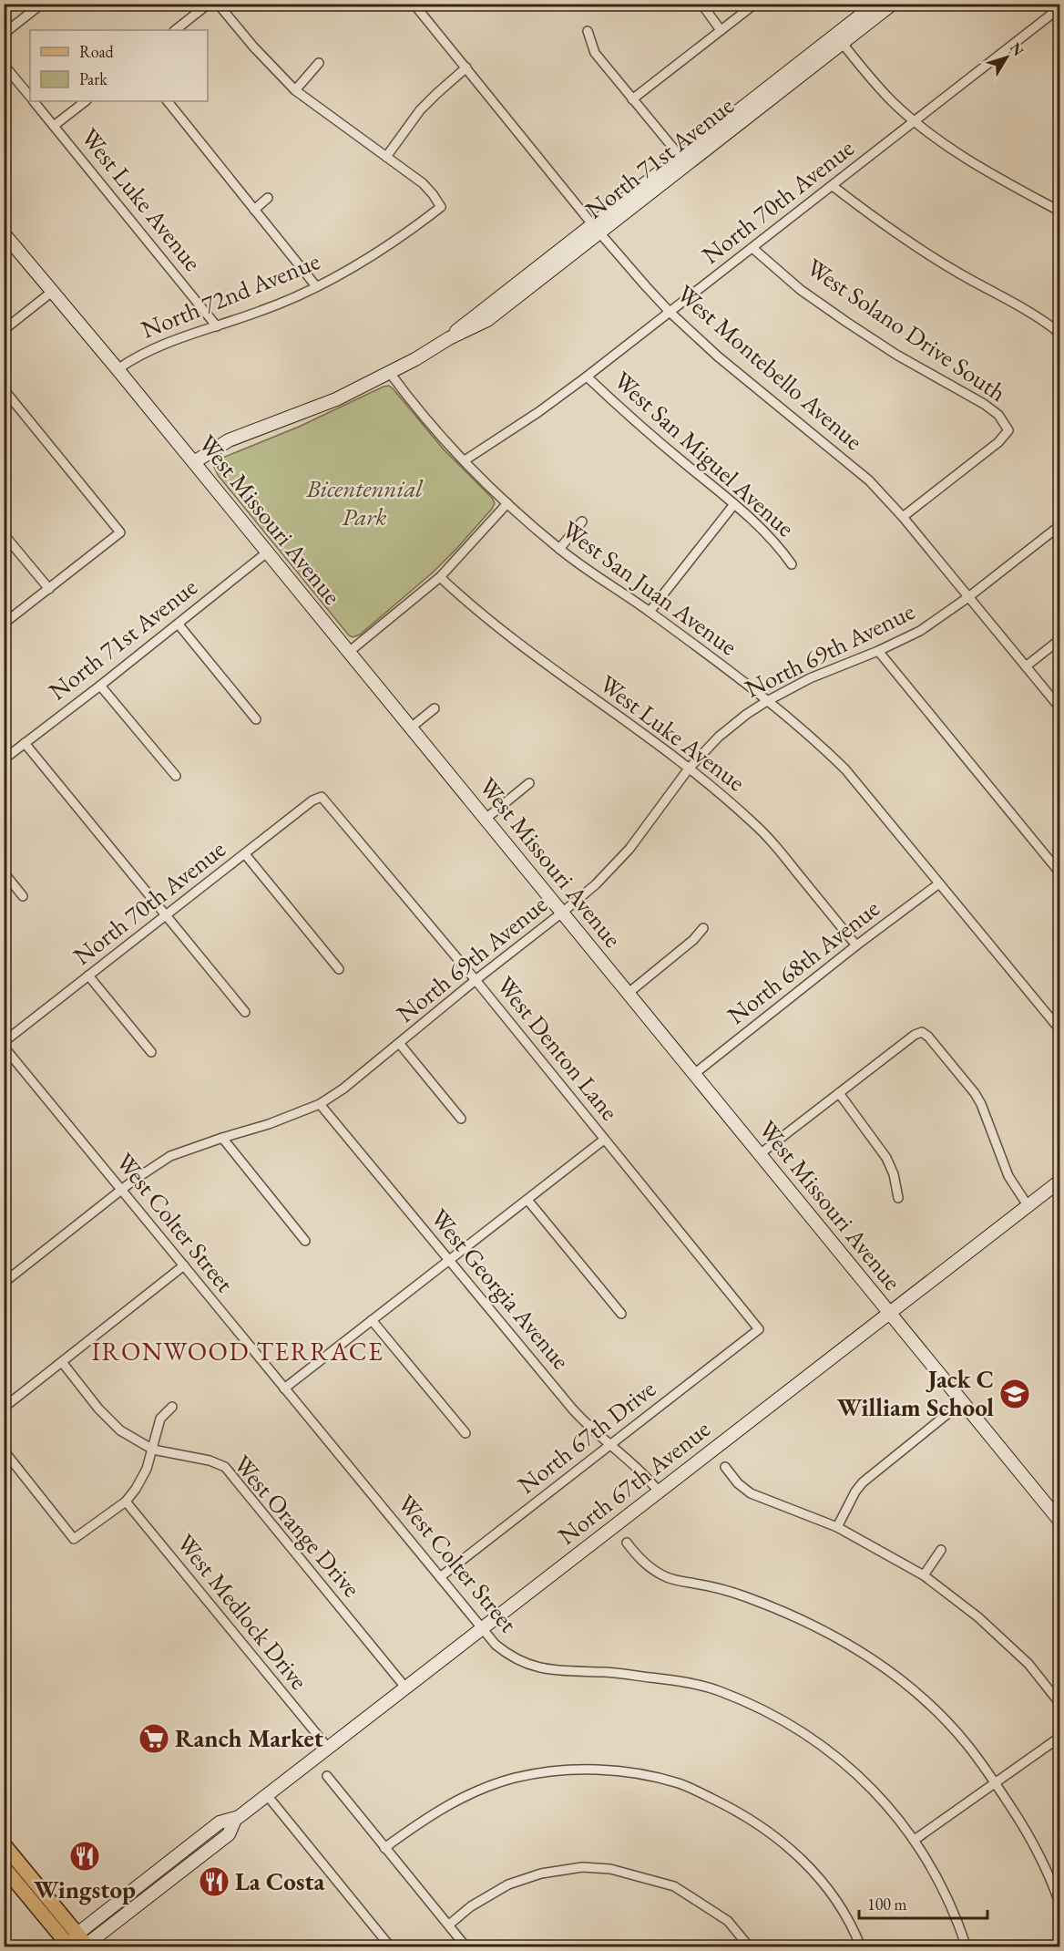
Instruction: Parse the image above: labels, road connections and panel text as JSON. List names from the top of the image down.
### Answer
{
  "streets": {
    "street": [
      "North 71st Avenue",
      "West Luke Avenue",
      "North 70th Avenue",
      "North 72nd Avenue",
      "West Solano Drive South",
      "West Montebello Avenue",
      "West San Miguel Avenue",
      "West Missouri Avenue",
      "West San Juan Avenue",
      "North 69th Avenue",
      "North 68th Avenue",
      "West Denton Lane",
      "West Colter Street",
      "West Georgia Avenue",
      "North 67th Drive",
      "North 67th Avenue",
      "West Orange Drive",
      "West Medlock Drive"
    ]
  },
  "crossings": [
    ["North 71st Avenue", "West Montebello Avenue"],
    ["North 71st Avenue", "West Missouri Avenue"],
    ["North 71st Avenue", "West San Juan Avenue"],
    ["West Luke Avenue", "North 72nd Avenue"],
    ["West Luke Avenue", "North 69th Avenue"],
    ["West Luke Avenue", "North 68th Avenue"],
    ["North 70th Avenue", "West Solano Drive South"],
    ["North 70th Avenue", "West Montebello Avenue"],
    ["North 70th Avenue", "West San Miguel Avenue"],
    ["North 70th Avenue", "West San Juan Avenue"],
    ["North 70th Avenue", "West Denton Lane"],
    ["North 72nd Avenue", "West Missouri Avenue"],
    ["West Solano Drive South", "West Montebello Avenue"],
    ["West Montebello Avenue", "North 69th Avenue"],
    ["West Missouri Avenue", "North 69th Avenue"],
    ["West Missouri Avenue", "North 68th Avenue"],
    ["West Missouri Avenue", "North 67th Avenue"],
    ["West San Juan Avenue", "North 69th Avenue"],
    ["West San Juan Avenue", "North 68th Avenue"],
    ["North 69th Avenue", "West Denton Lane"],
    ["North 69th Avenue", "West Colter Street"],
    ["North 69th Avenue", "West Georgia Avenue"],
    ["West Denton Lane", "North 67th Drive"],
    ["West Colter Street", "North 67th Drive"],
    ["West Colter Street", "North 67th Avenue"],
    ["West Georgia Avenue", "North 67th Drive"],
    ["West Georgia Avenue", "North 67th Avenue"],
    ["North 67th Avenue", "West Orange Drive"],
    ["North 67th Avenue", "West Medlock Drive"]
  ],
  "districts": ["IRONWOOD TERRACE"],
  "parks": ["Bicentennial Park"],
  "places": {
    "school or university": ["Jack C William School"],
    "supermarket": ["Ranch Market"],
    "restaurant": ["Wingstop", "La Costa"]
  },
  "legend": ["Road", "Park"],
  "scale_bar": "100 m",
  "north": "top right"
}
